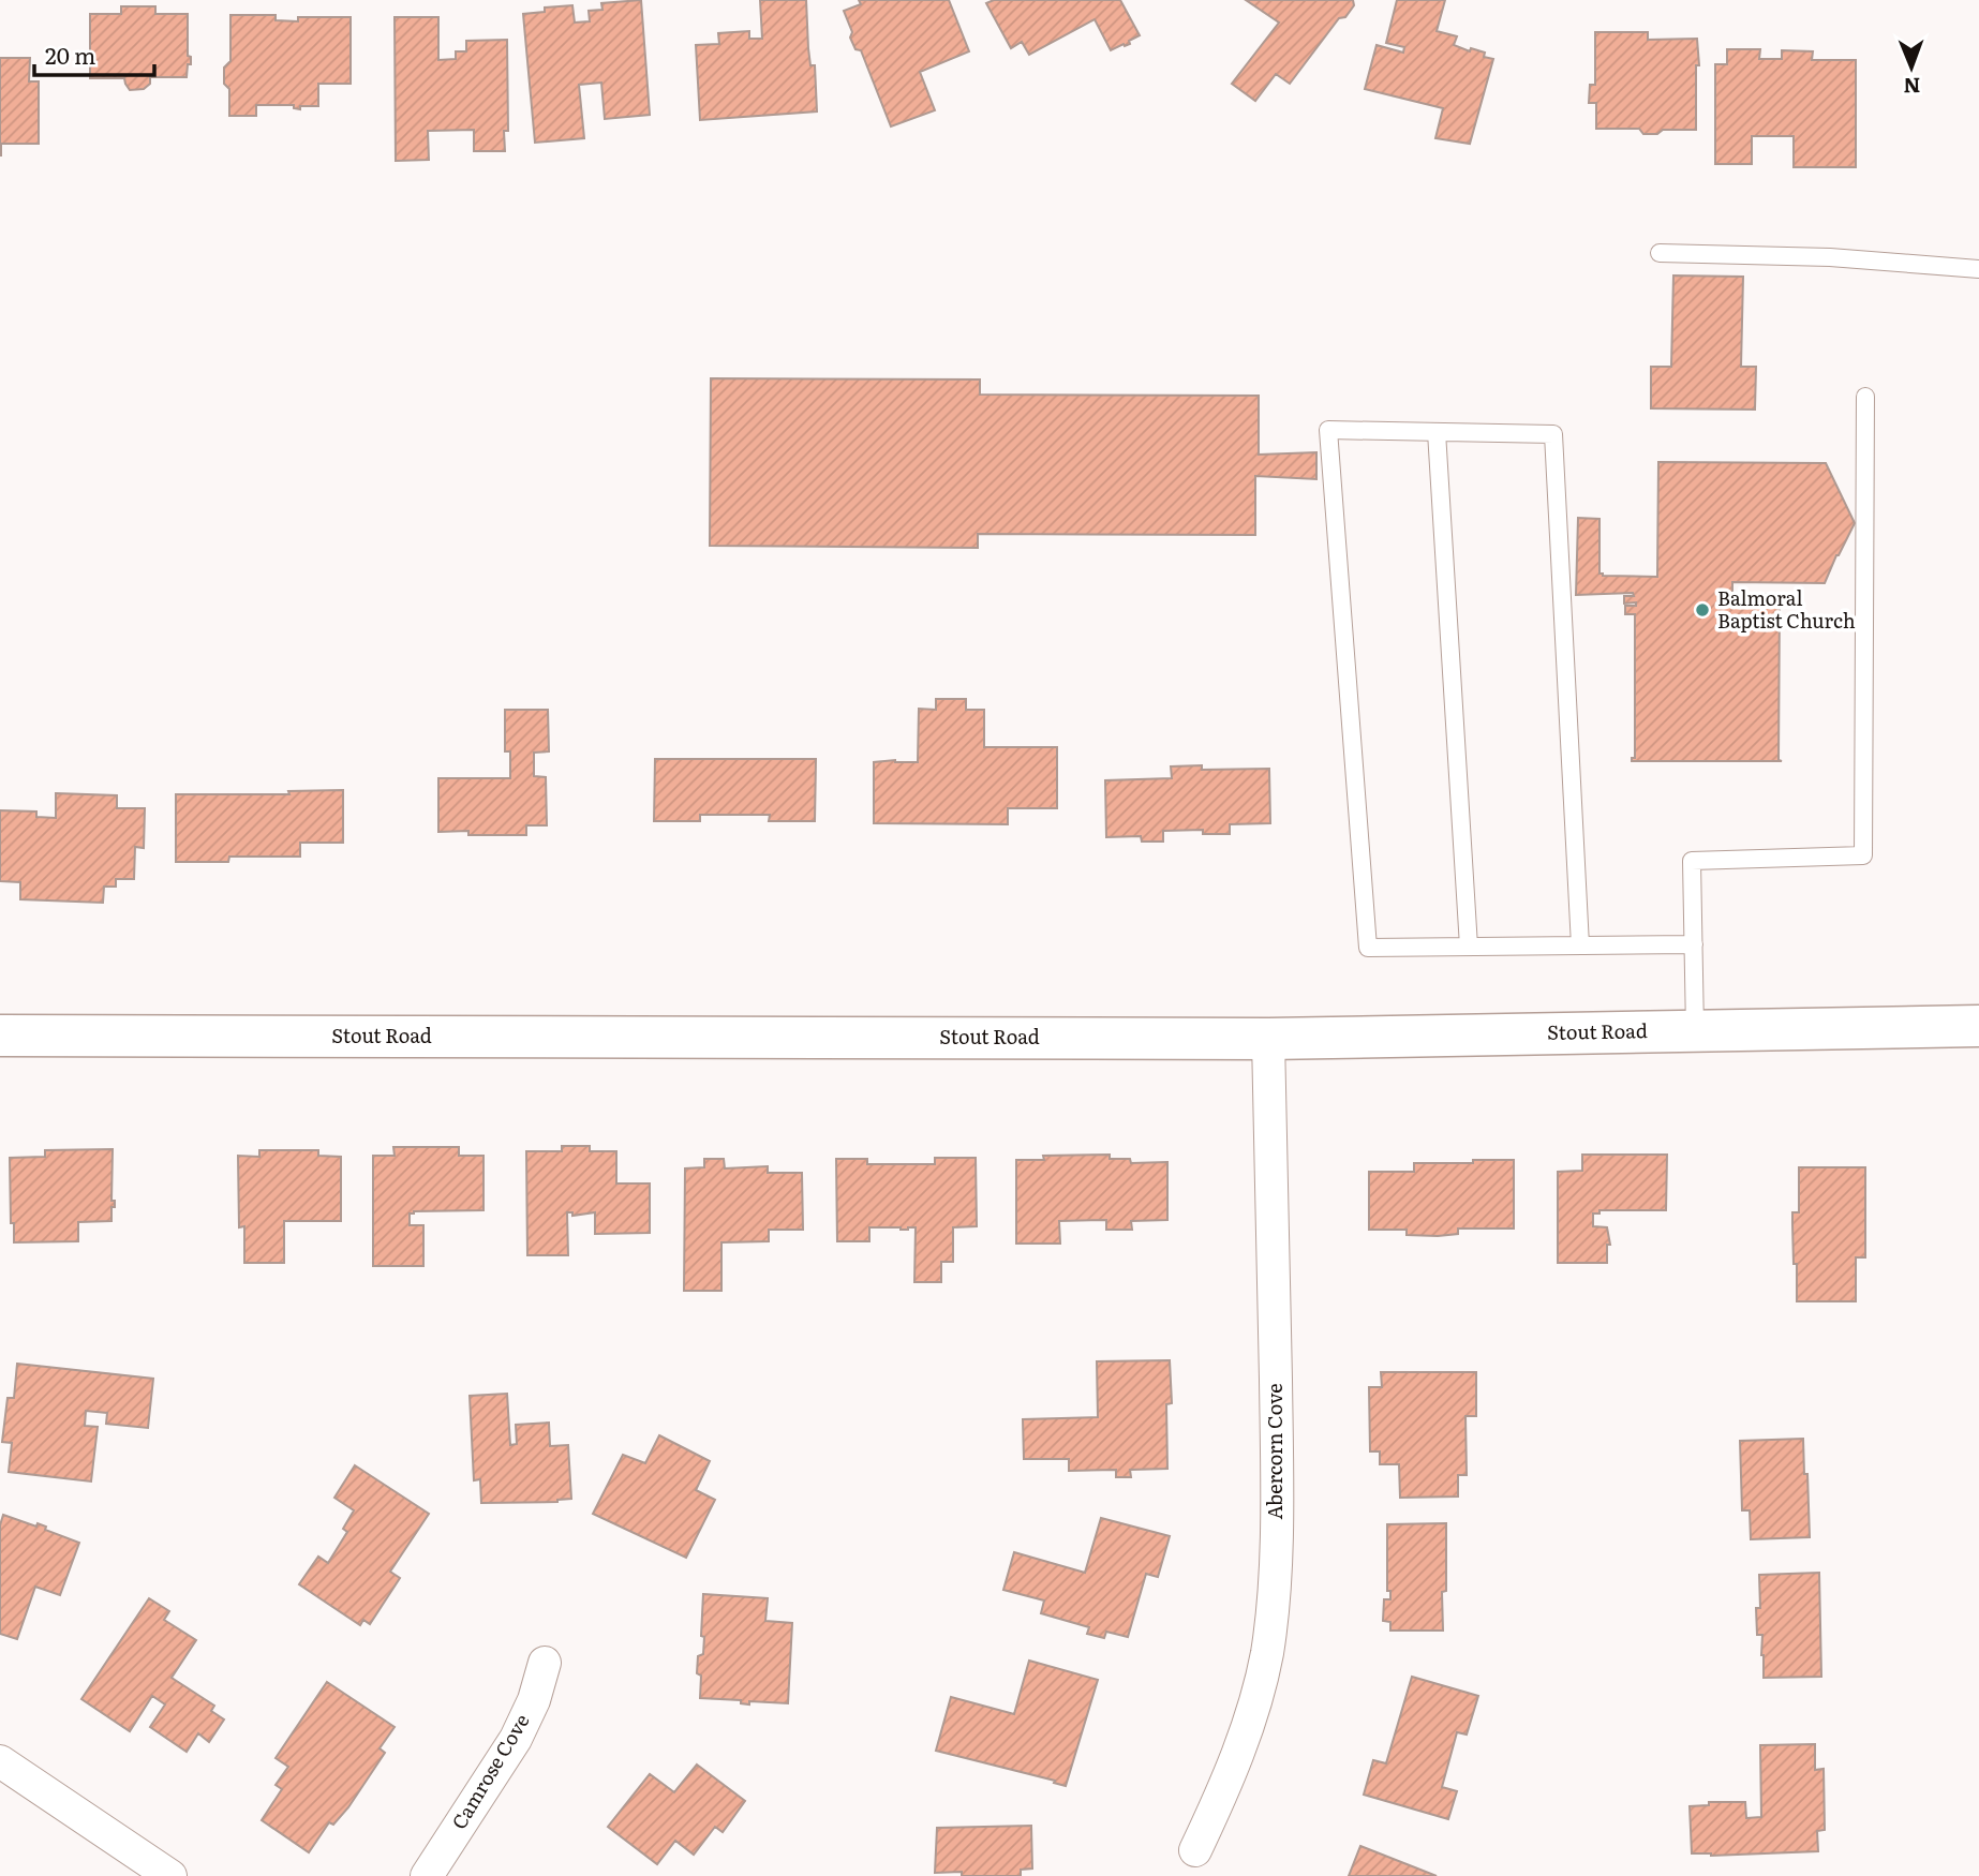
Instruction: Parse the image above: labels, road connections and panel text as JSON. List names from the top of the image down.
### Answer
{
  "streets": {
    "street": ["Stout Road", "Abercorn Cove", "Camrose Cove"]
  },
  "crossings": [
    ["Stout Road", "Abercorn Cove"]
  ],
  "places": ["Balmoral Baptist Church"],
  "scale_bar": "20 m",
  "north": "bottom"
}
